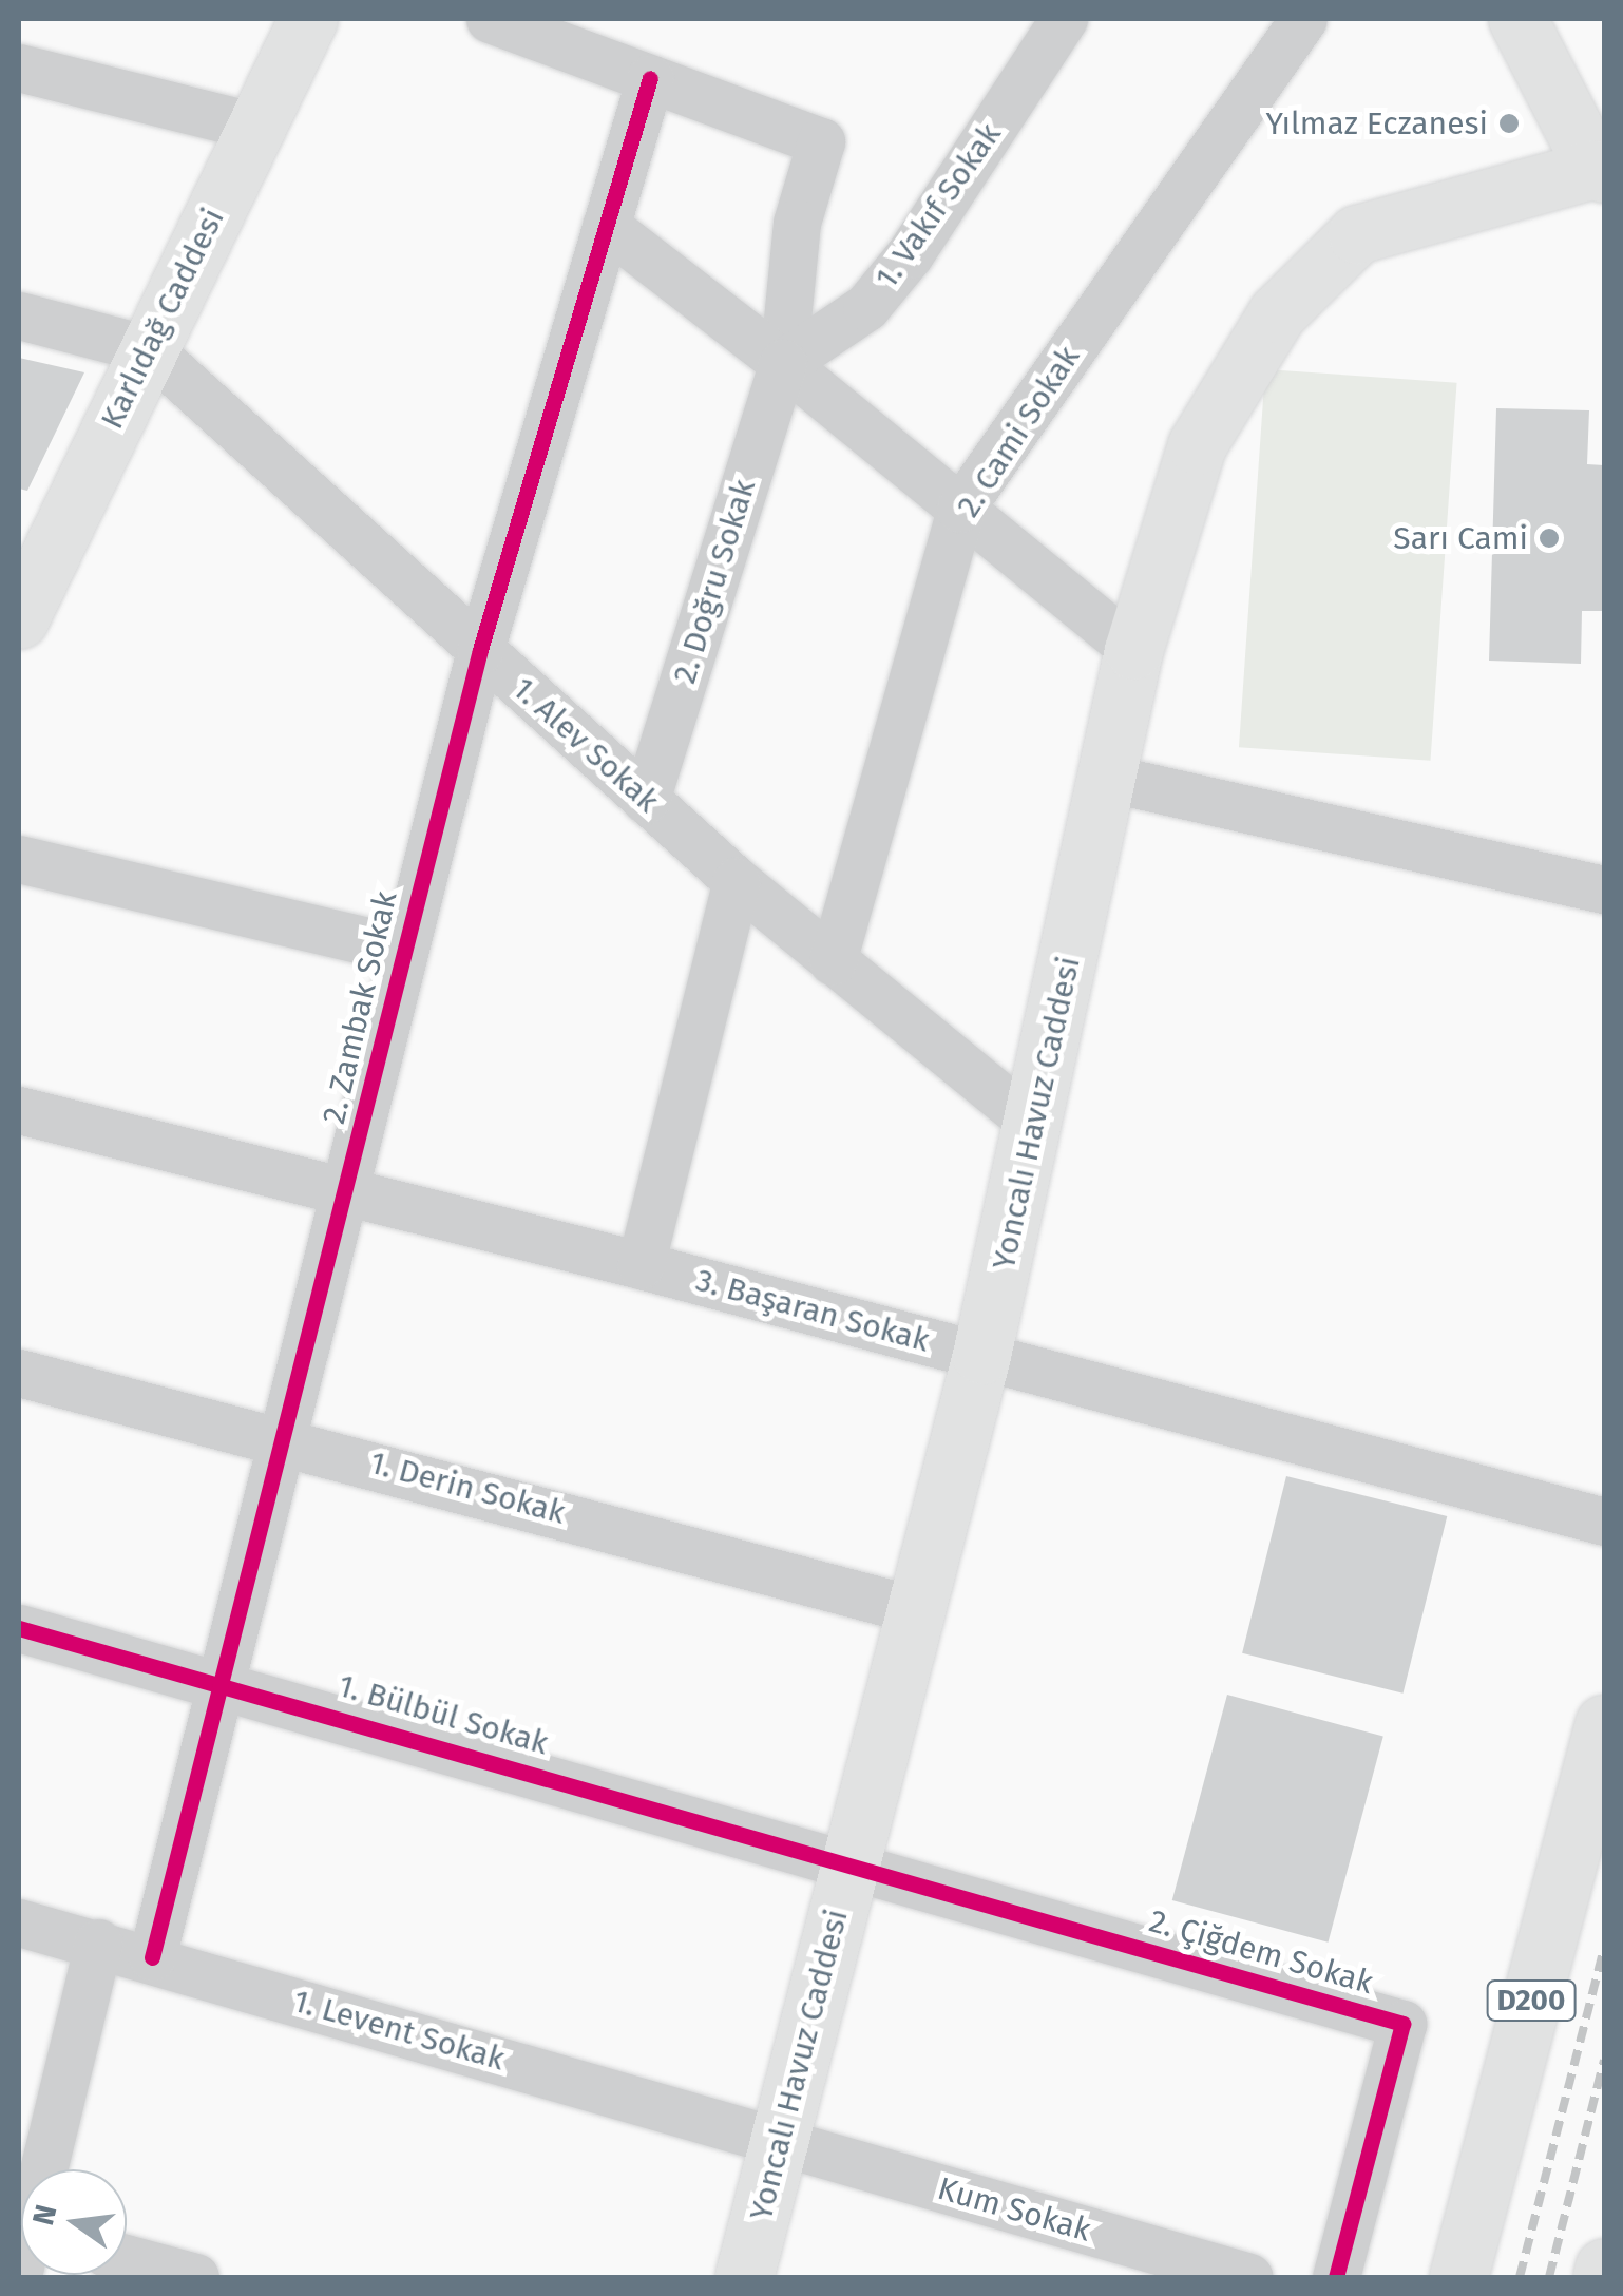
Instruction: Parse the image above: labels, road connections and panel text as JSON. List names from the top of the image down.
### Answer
{
  "streets": {
    "main road": ["Karlıdağ Caddesi", "Yoncalı Havuz Caddesi", "D200"],
    "street": [
      "1. Vakıf Sokak",
      "2. Cami Sokak",
      "2. Doğru Sokak",
      "1. Alev Sokak",
      "2. Zambak Sokak",
      "3. Başaran Sokak",
      "1. Derin Sokak",
      "1. Bülbül Sokak",
      "2. Çiğdem Sokak",
      "1. Levent Sokak",
      "Kum Sokak"
    ]
  },
  "crossings": [
    ["1. Vakıf Sokak", "2. Doğru Sokak"],
    ["Karlıdağ Caddesi", "1. Alev Sokak"],
    ["2. Cami Sokak", "1. Alev Sokak"],
    ["2. Doğru Sokak", "1. Alev Sokak"],
    ["2. Doğru Sokak", "2. Zambak Sokak"],
    ["1. Alev Sokak", "2. Zambak Sokak"],
    ["1. Alev Sokak", "Yoncalı Havuz Caddesi"],
    ["2. Zambak Sokak", "3. Başaran Sokak"],
    ["2. Zambak Sokak", "1. Derin Sokak"],
    ["2. Zambak Sokak", "1. Bülbül Sokak"],
    ["2. Zambak Sokak", "1. Levent Sokak"],
    ["Yoncalı Havuz Caddesi", "3. Başaran Sokak"],
    ["Yoncalı Havuz Caddesi", "1. Derin Sokak"],
    ["Yoncalı Havuz Caddesi", "1. Bülbül Sokak"],
    ["Yoncalı Havuz Caddesi", "2. Çiğdem Sokak"],
    ["Yoncalı Havuz Caddesi", "1. Levent Sokak"],
    ["Yoncalı Havuz Caddesi", "Kum Sokak"],
    ["1. Bülbül Sokak", "2. Çiğdem Sokak"],
    ["1. Levent Sokak", "Kum Sokak"]
  ],
  "places": ["Yılmaz Eczanesi", "Sarı Cami"],
  "north": "left"
}
